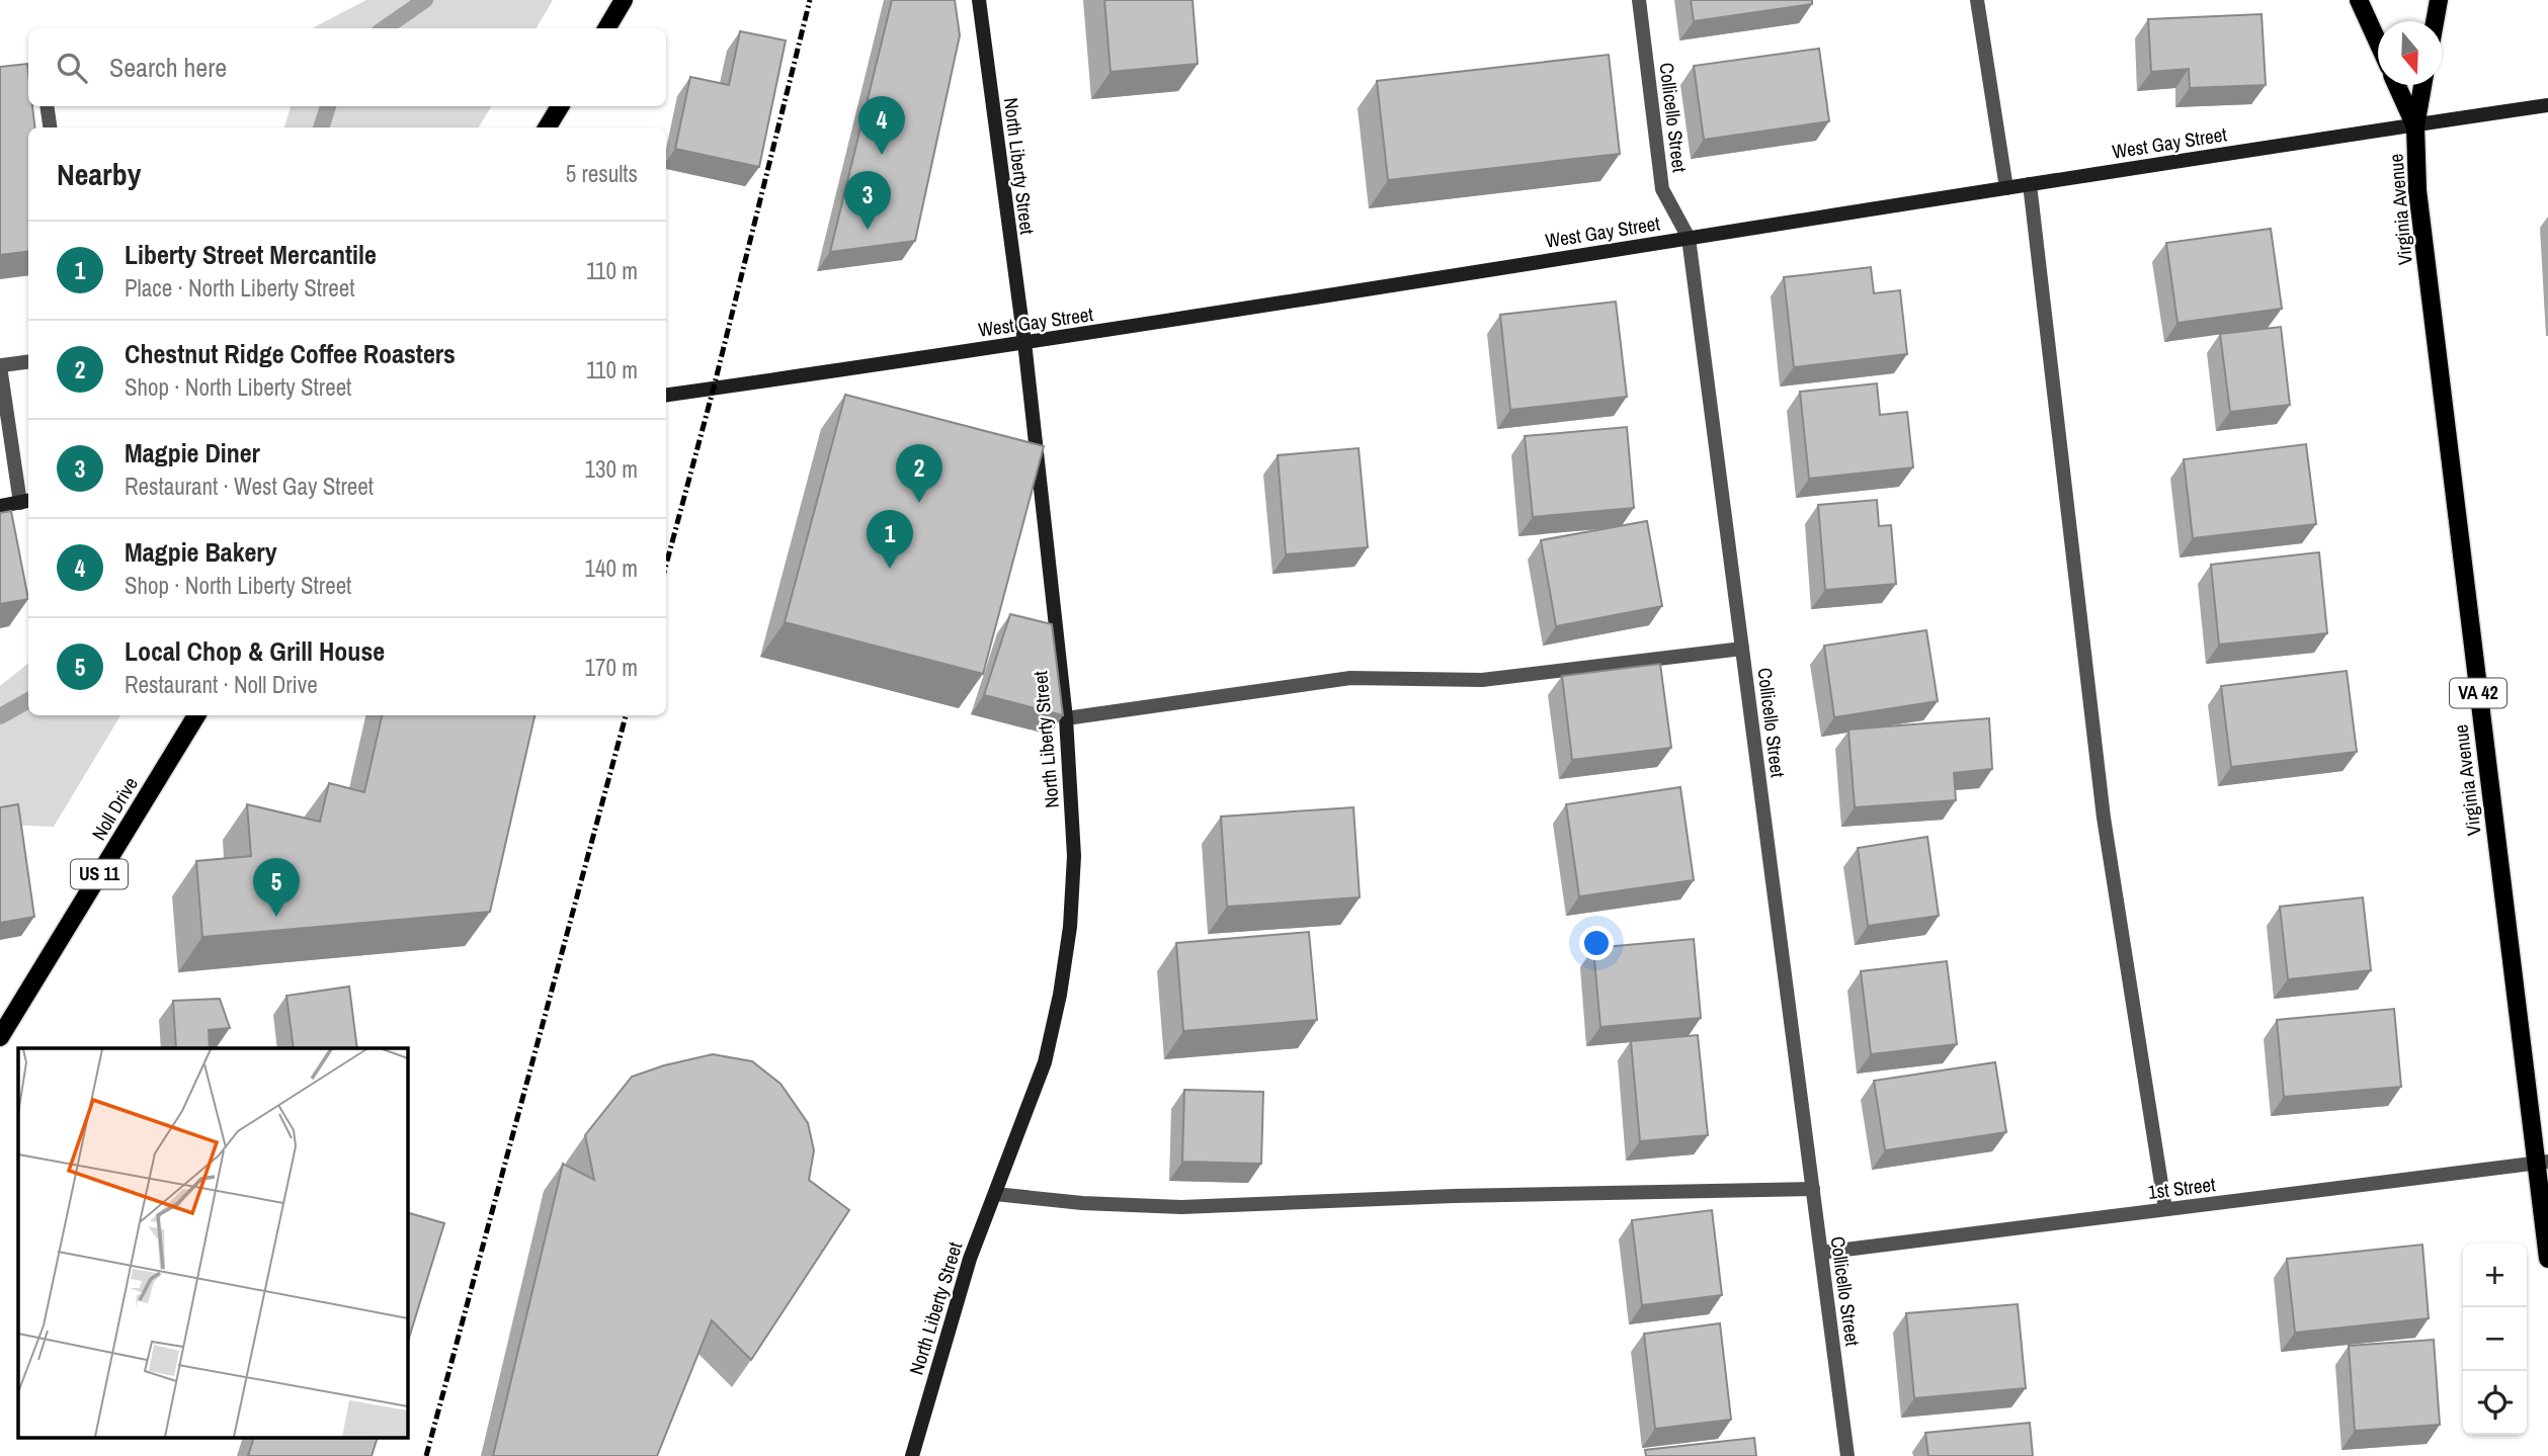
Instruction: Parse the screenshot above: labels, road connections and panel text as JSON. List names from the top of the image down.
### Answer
{
  "streets": {
    "main road": [
      "Virginia Avenue",
      "VA 42",
      "Noll Drive",
      "US 11"
    ],
    "street": [
      "Collicello Street",
      "West Gay Street",
      "North Liberty Street",
      "1st Street"
    ]
  },
  "crossings": [
    ["Collicello Street", "West Gay Street"],
    ["Collicello Street", "1st Street"],
    ["West Gay Street", "North Liberty Street"],
    ["West Gay Street", "Virginia Avenue"],
    ["West Gay Street", "VA 42"],
    ["Virginia Avenue", "VA 42"],
    ["Virginia Avenue", "1st Street"]
  ],
  "north": "bottom",
  "page": {
    "search": "Search here",
    "pins": [
      "4",
      "3",
      "2",
      "1",
      "5"
    ],
    "heading": ["Nearby", "5 results"],
    "list": [
      {
        "mark": "1",
        "name": "Liberty Street Mercantile",
        "note": "Place · North Liberty Street",
        "value": "110 m"
      },
      {
        "mark": "2",
        "name": "Chestnut Ridge Coffee Roasters",
        "note": "Shop · North Liberty Street",
        "value": "110 m"
      },
      {
        "mark": "3",
        "name": "Magpie Diner",
        "note": "Restaurant · West Gay Street",
        "value": "130 m"
      },
      {
        "mark": "4",
        "name": "Magpie Bakery",
        "note": "Shop · North Liberty Street",
        "value": "140 m"
      },
      {
        "mark": "5",
        "name": "Local Chop & Grill House",
        "note": "Restaurant · Noll Drive",
        "value": "170 m"
      }
    ],
    "map_buttons": ["+", "−"]
  }
}
